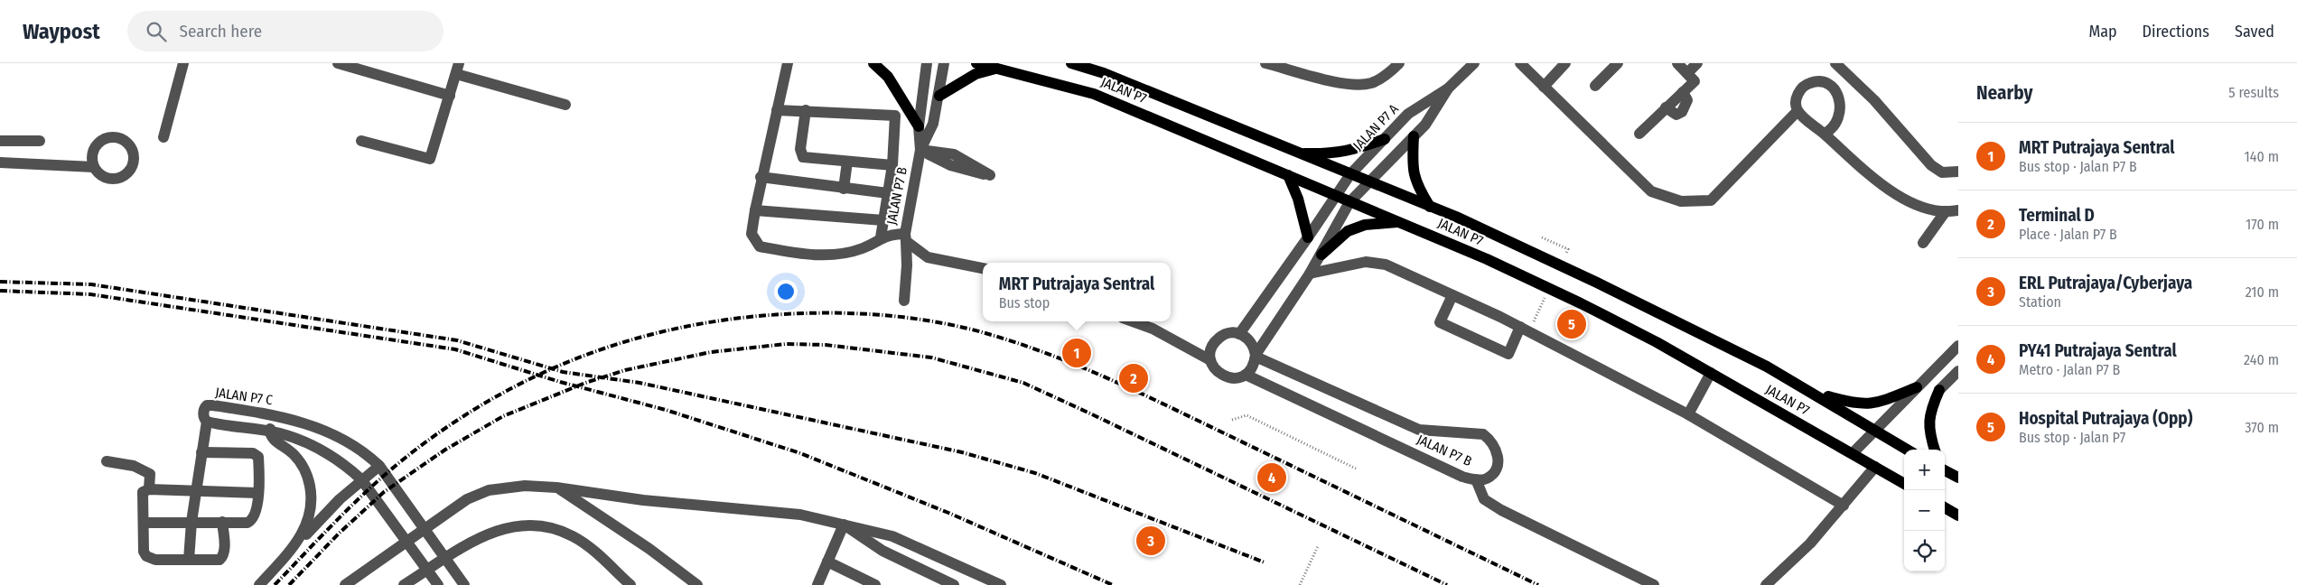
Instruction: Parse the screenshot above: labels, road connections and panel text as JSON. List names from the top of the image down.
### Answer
{
  "streets": {
    "main road": ["JALAN P7"],
    "street": ["JALAN P7 A", "JALAN P7 B", "JALAN P7 C"]
  },
  "crossings": [
    ["JALAN P7", "JALAN P7 A"]
  ],
  "page": {
    "header": "Waypost",
    "search": "Search here",
    "nav": ["Map", "Directions", "Saved"],
    "heading": ["Nearby", "5 results"],
    "list": [
      {
        "mark": "1",
        "name": "MRT Putrajaya Sentral",
        "note": "Bus stop · Jalan P7 B",
        "value": "140 m"
      },
      {
        "mark": "2",
        "name": "Terminal D",
        "note": "Place · Jalan P7 B",
        "value": "170 m"
      },
      {
        "mark": "3",
        "name": "ERL Putrajaya/Cyberjaya",
        "note": "Station",
        "value": "210 m"
      },
      {
        "mark": "4",
        "name": "PY41 Putrajaya Sentral",
        "note": "Metro · Jalan P7 B",
        "value": "240 m"
      },
      {
        "mark": "5",
        "name": "Hospital Putrajaya (Opp)",
        "note": "Bus stop · Jalan P7",
        "value": "370 m"
      }
    ],
    "popup": ["MRT Putrajaya Sentral", "Bus stop"],
    "pins": [
      "5",
      "1",
      "2",
      "4",
      "3"
    ],
    "map_buttons": ["+", "−"]
  }
}
